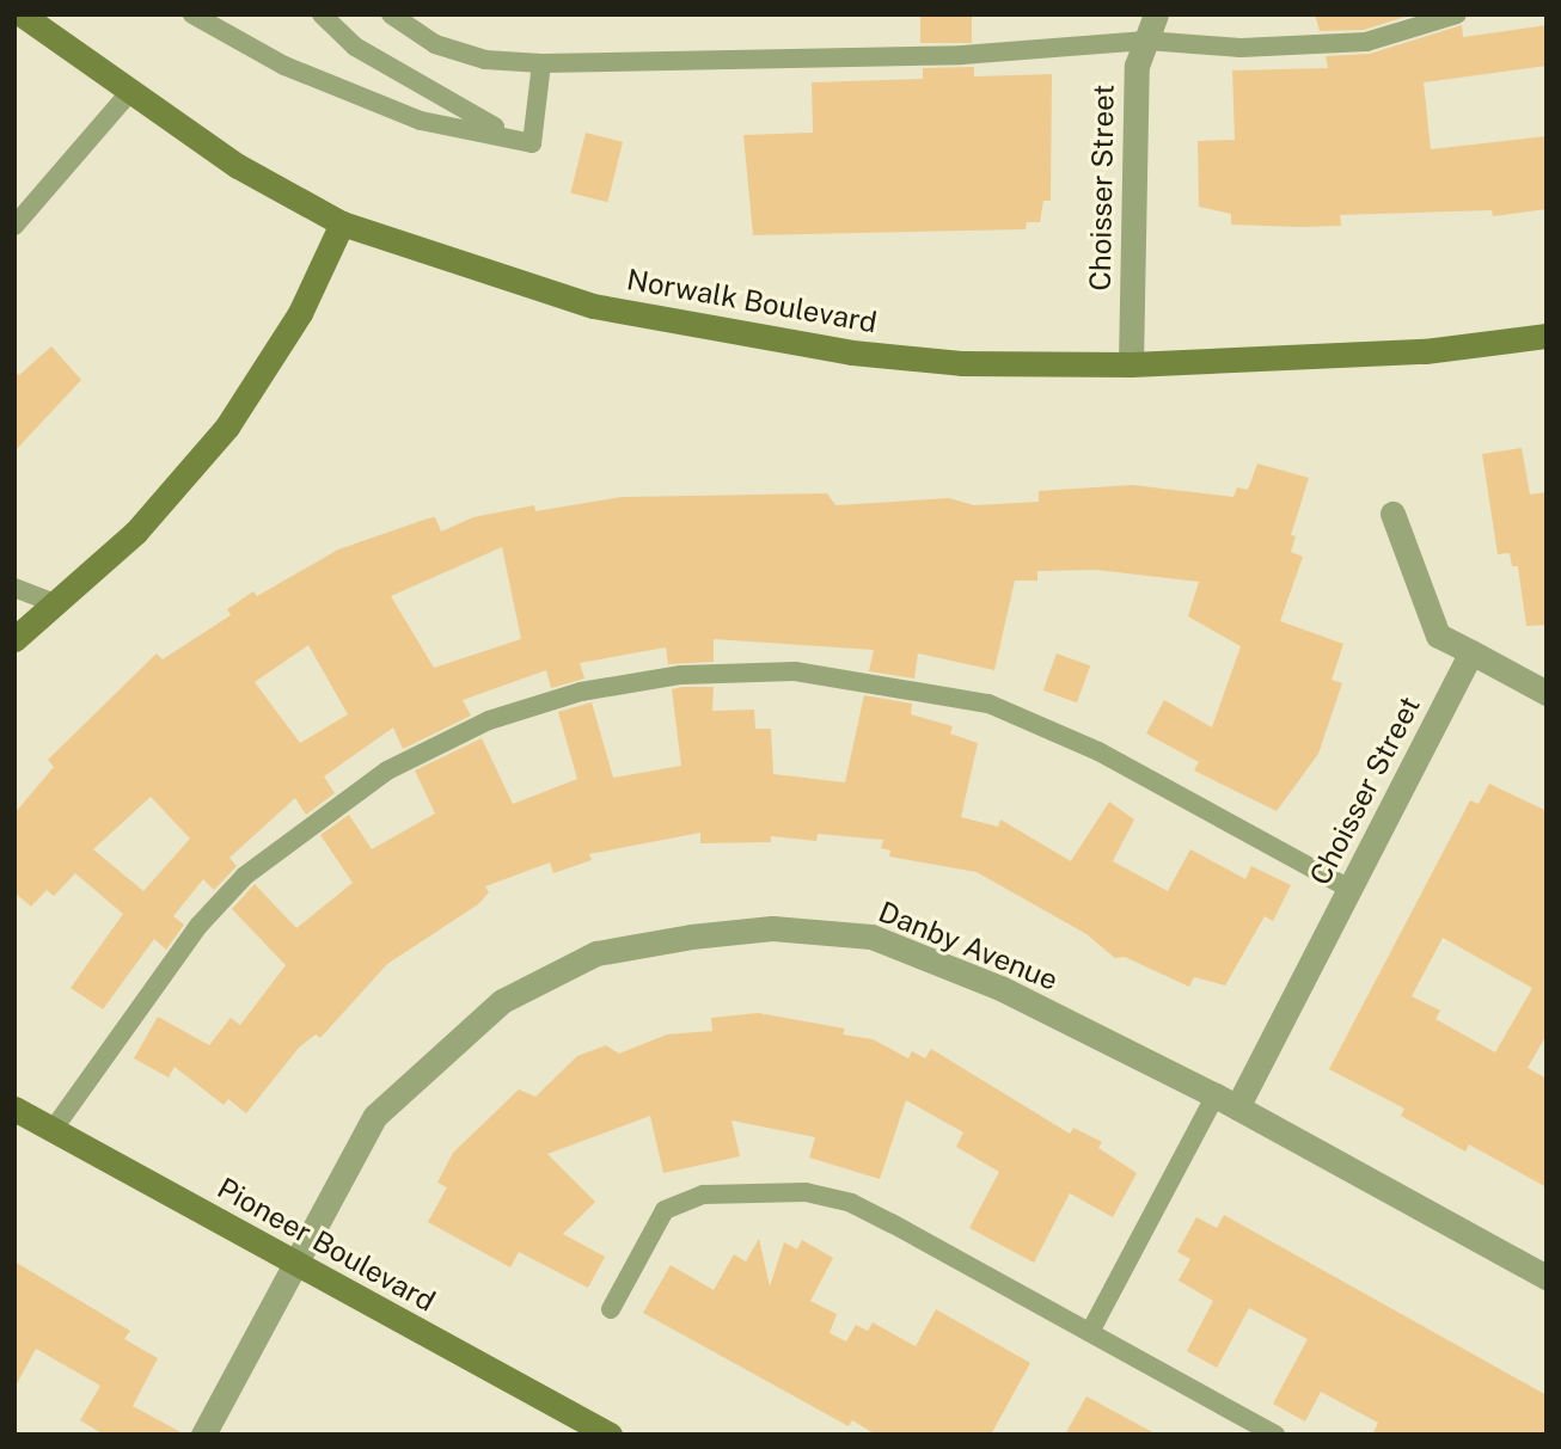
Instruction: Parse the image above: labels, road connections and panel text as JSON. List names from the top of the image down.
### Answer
{
  "streets": {
    "main road": ["Norwalk Boulevard", "Pioneer Boulevard"],
    "street": ["Choisser Street", "Danby Avenue"]
  },
  "crossings": [
    ["Choisser Street", "Norwalk Boulevard"],
    ["Choisser Street", "Danby Avenue"],
    ["Danby Avenue", "Pioneer Boulevard"]
  ]
}
